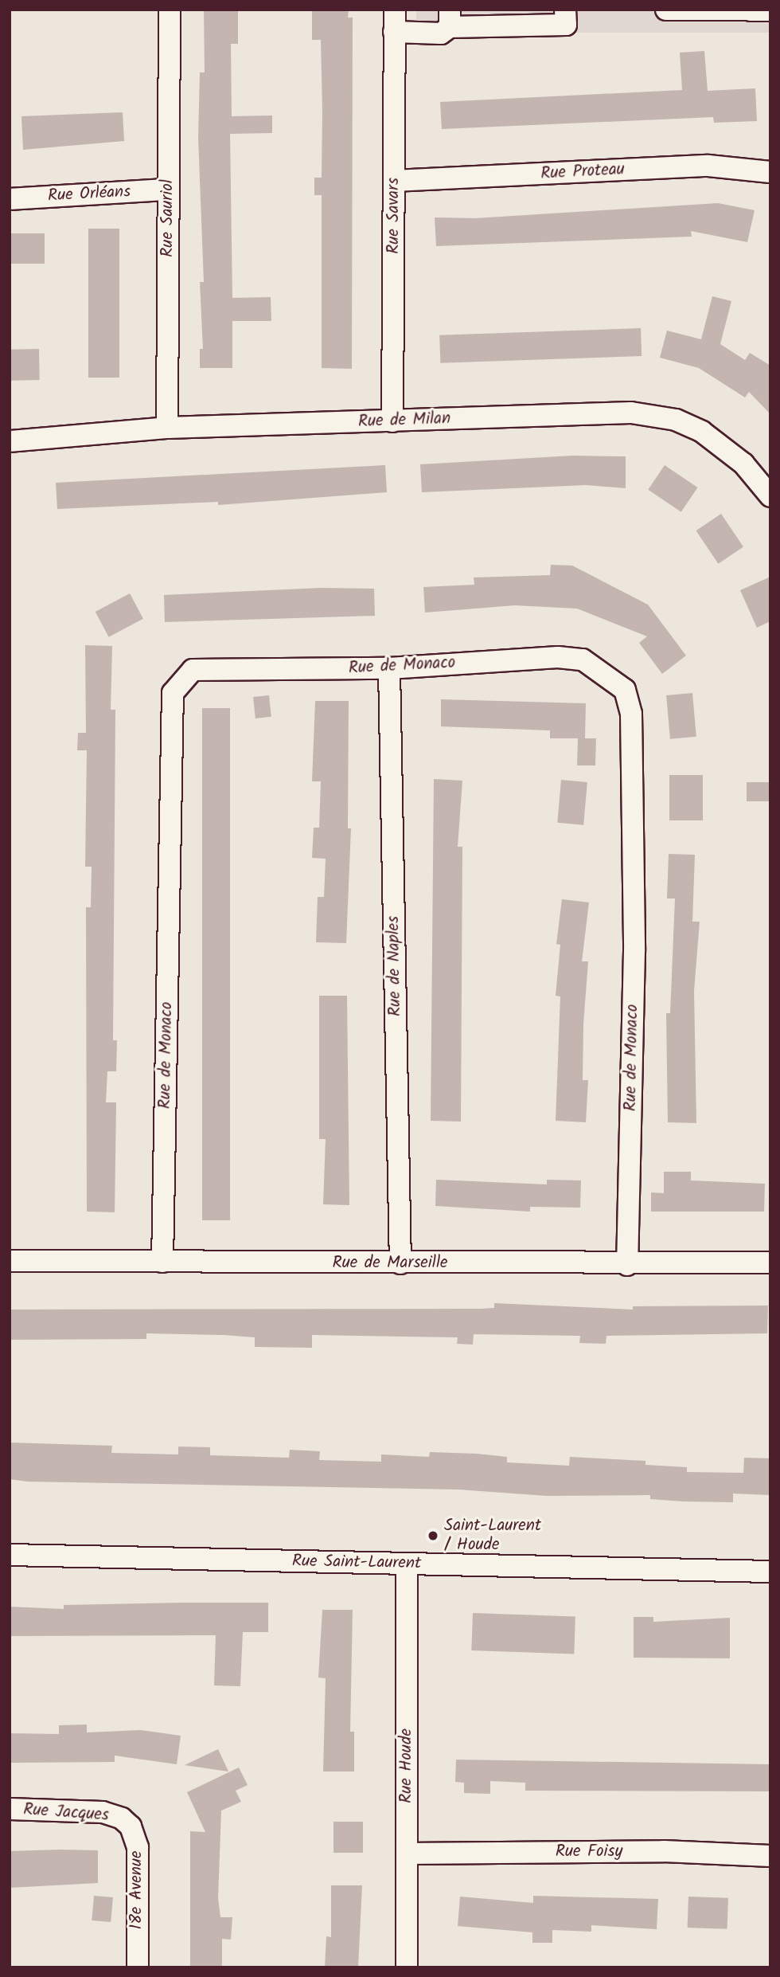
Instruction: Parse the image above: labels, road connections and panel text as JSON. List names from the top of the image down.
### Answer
{
  "streets": {
    "street": [
      "Rue Proteau",
      "Rue Orléans",
      "Rue Savars",
      "Rue Sauriol",
      "Rue de Milan",
      "Rue de Monaco",
      "Rue de Naples",
      "Rue de Marseille",
      "Rue Saint-Laurent",
      "Rue Houde",
      "Rue Jacques",
      "Rue Foisy",
      "18e Avenue"
    ]
  },
  "crossings": [
    ["Rue Proteau", "Rue Savars"],
    ["Rue Orléans", "Rue Sauriol"],
    ["Rue Savars", "Rue de Milan"],
    ["Rue Sauriol", "Rue de Milan"],
    ["Rue de Monaco", "Rue de Naples"],
    ["Rue de Monaco", "Rue de Marseille"],
    ["Rue de Naples", "Rue de Marseille"],
    ["Rue Saint-Laurent", "Rue Houde"],
    ["Rue Houde", "Rue Foisy"],
    ["Rue Jacques", "18e Avenue"]
  ],
  "places": ["Saint-Laurent / Houde"]
}
